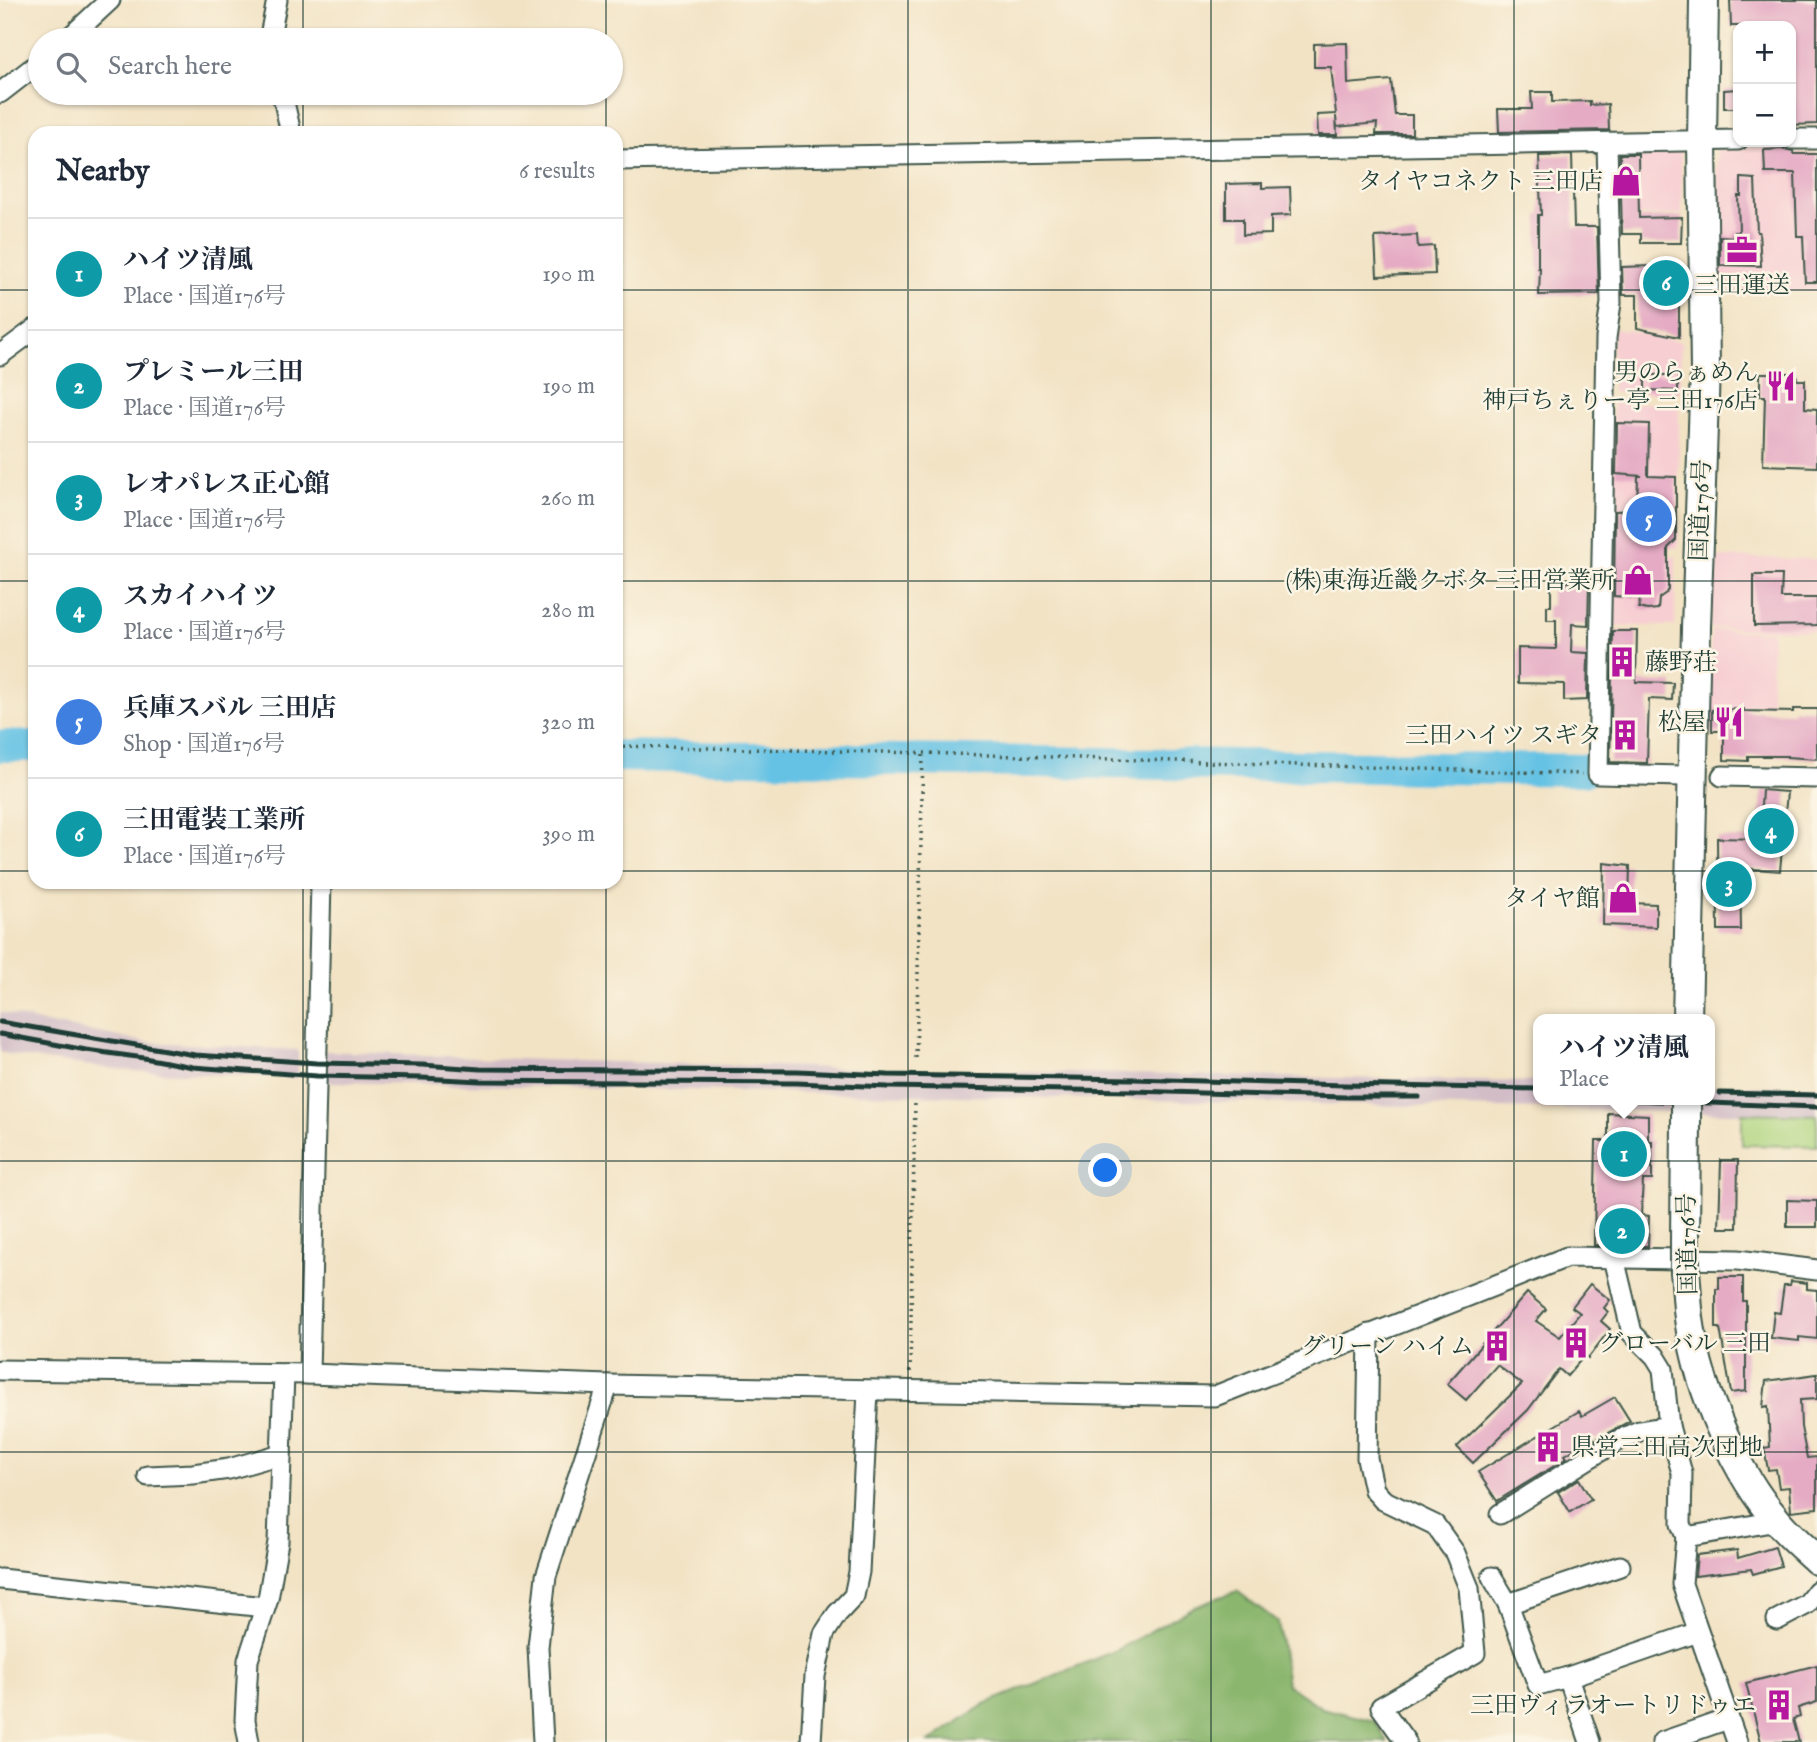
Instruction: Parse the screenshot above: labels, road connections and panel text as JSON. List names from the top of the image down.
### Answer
{
  "streets": {
    "highway": ["国道176号"]
  },
  "places": {
    "shop": ["タイヤコネクト 三田店", "(株)東海近畿クボタ 三田営業所", "タイヤ館"],
    "office": ["三田運送"],
    "restaurant": ["男のらぁめん 神戸ちぇりー亭 三田176店", "松屋"],
    "building": [
      "藤野荘",
      "三田ハイツ スギタ",
      "グローバル 三田",
      "グリーン ハイム",
      "県営三田高次団地",
      "三田ヴィラオートリドゥエ"
    ]
  },
  "page": {
    "map_buttons": ["+", "−"],
    "search": "Search here",
    "heading": ["Nearby", "6 results"],
    "list": [
      {
        "mark": "1",
        "name": "ハイツ清風",
        "note": "Place · 国道176号",
        "value": "190 m"
      },
      {
        "mark": "2",
        "name": "プレミール三田",
        "note": "Place · 国道176号",
        "value": "190 m"
      },
      {
        "mark": "3",
        "name": "レオパレス正心館",
        "note": "Place · 国道176号",
        "value": "260 m"
      },
      {
        "mark": "4",
        "name": "スカイハイツ",
        "note": "Place · 国道176号",
        "value": "280 m"
      },
      {
        "mark": "5",
        "name": "兵庫スバル 三田店",
        "note": "Shop · 国道176号",
        "value": "320 m"
      },
      {
        "mark": "6",
        "name": "三田電装工業所",
        "note": "Place · 国道176号",
        "value": "390 m"
      }
    ],
    "pins": [
      "6",
      "5",
      "4",
      "3",
      "1",
      "2"
    ],
    "popup": ["ハイツ清風", "Place"]
  }
}
